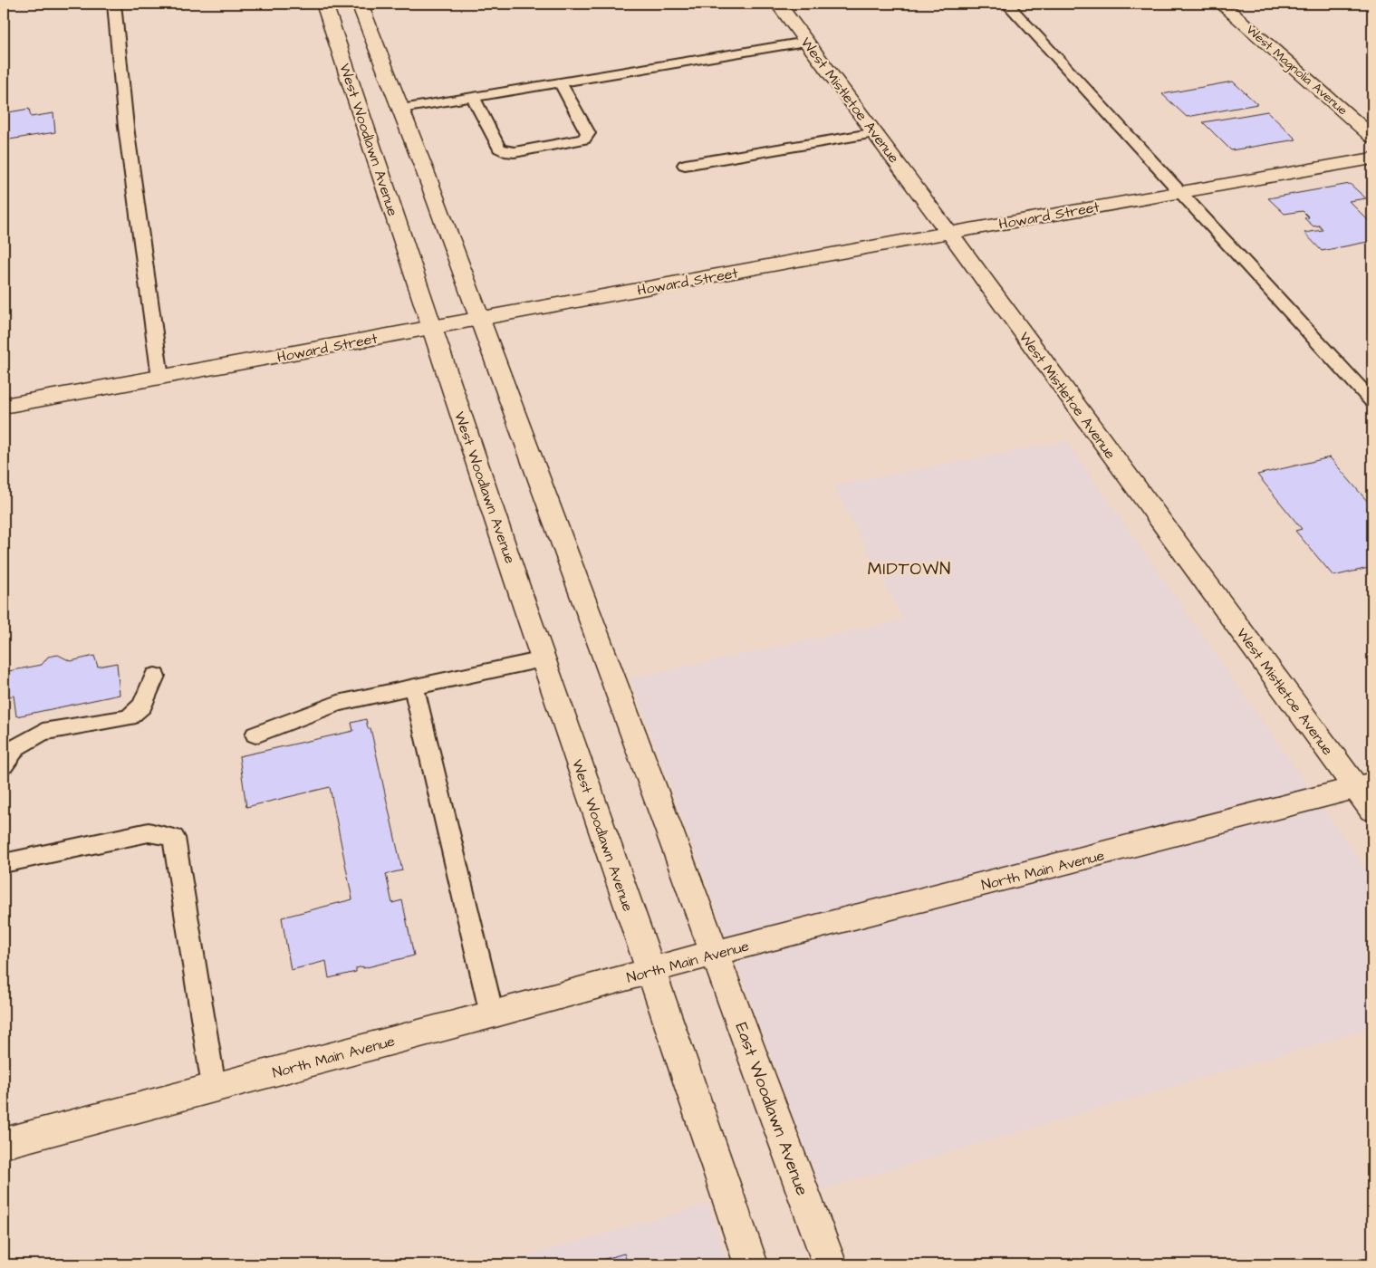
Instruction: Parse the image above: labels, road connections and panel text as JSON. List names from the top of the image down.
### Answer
{
  "streets": {
    "street": [
      "West Magnolia Avenue",
      "West Mistletoe Avenue",
      "West Woodlawn Avenue",
      "Howard Street",
      "North Main Avenue",
      "East Woodlawn Avenue"
    ]
  },
  "crossings": [
    ["West Mistletoe Avenue", "Howard Street"],
    ["West Mistletoe Avenue", "North Main Avenue"],
    ["West Woodlawn Avenue", "Howard Street"],
    ["West Woodlawn Avenue", "North Main Avenue"],
    ["North Main Avenue", "East Woodlawn Avenue"]
  ],
  "districts": ["MIDTOWN"]
}
